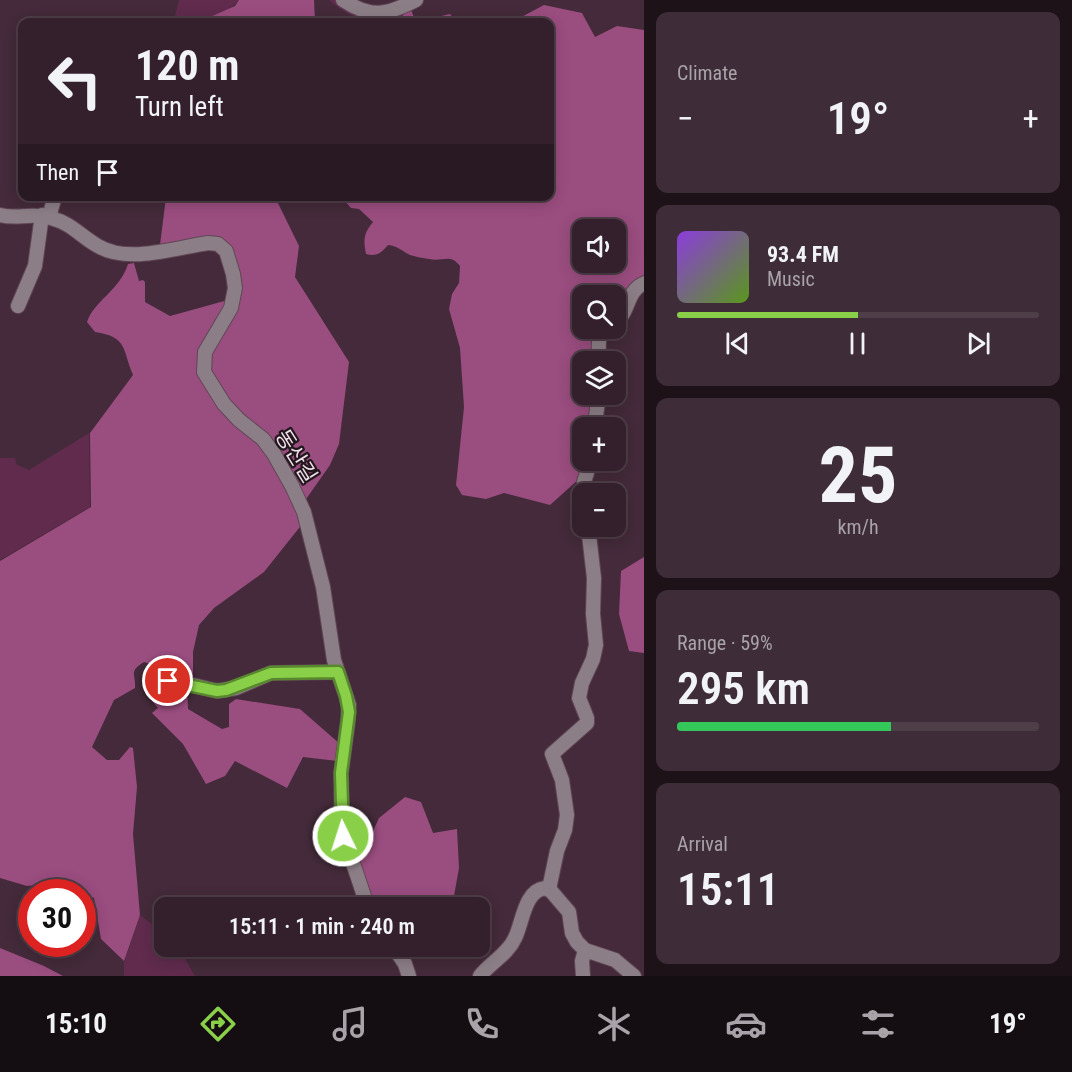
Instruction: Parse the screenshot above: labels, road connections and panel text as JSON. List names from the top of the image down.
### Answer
{
  "streets": {
    "street": ["동산길"]
  },
  "page": {
    "tile": [
      "Climate",
      ["25", "km/h"],
      ["Range · 59%", "295 km"],
      ["Arrival", "15:11"]
    ],
    "turn": ["120 m", "Turn left"],
    "heat": ["−", "19°", "+"],
    "then": "Then",
    "map_buttons": ["+", "−"],
    "song": ["93.4 FM", "Music"],
    "limit": "30",
    "trip": "15:11 · 1 min · 240 m",
    "tabs": ["15:10", "19°"]
  }
}
